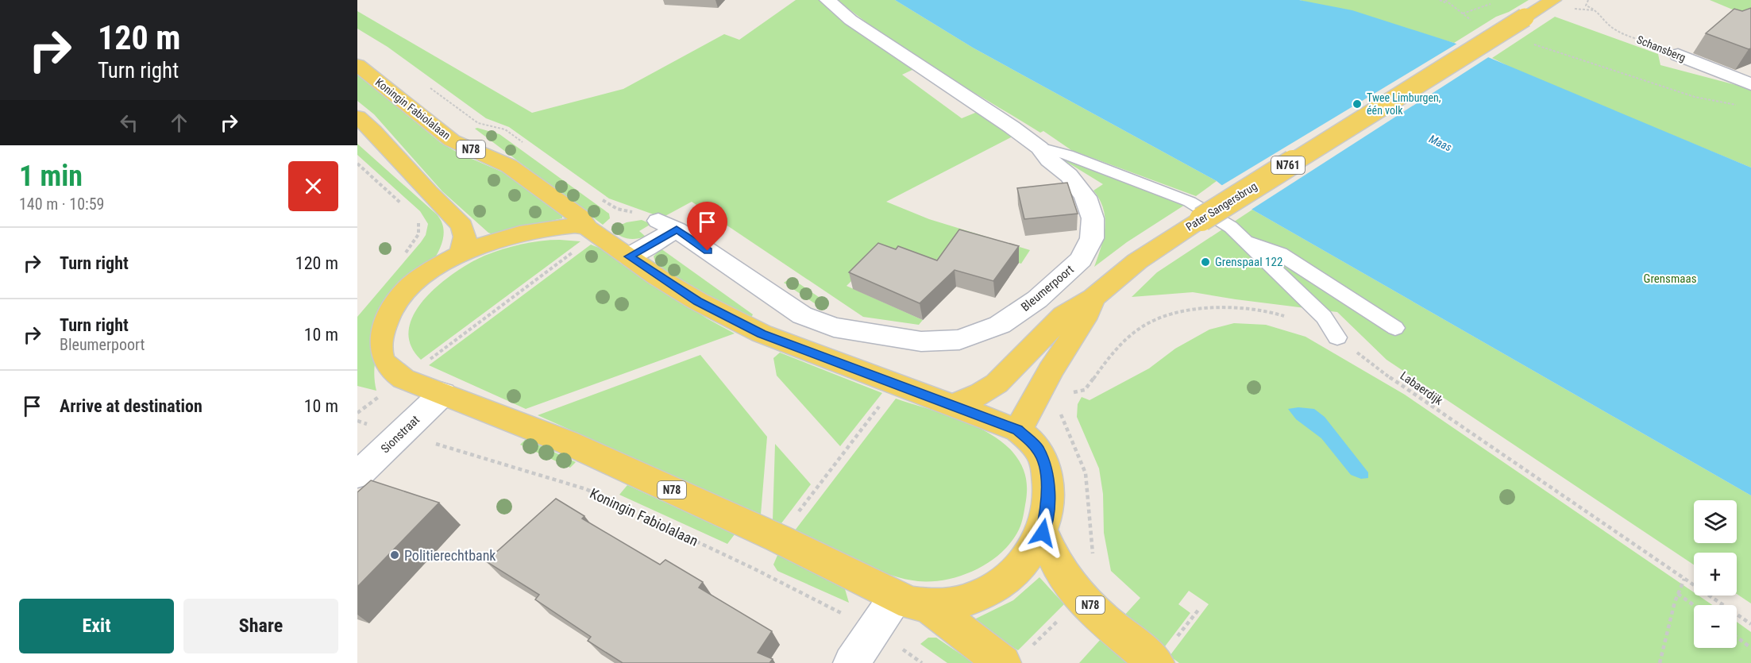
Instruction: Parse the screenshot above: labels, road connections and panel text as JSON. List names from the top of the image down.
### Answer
{
  "streets": {
    "main road": [
      "Koningin Fabiolalaan",
      "N78",
      "N761",
      "Pater Sangersbrug"
    ],
    "street": ["Schansberg", "Bleumerpoort", "Sionstraat"],
    "path": ["Labaerdijk"]
  },
  "crossings": [
    ["Koningin Fabiolalaan", "N78"],
    ["Koningin Fabiolalaan", "Sionstraat"],
    ["N78", "Pater Sangersbrug"],
    ["N78", "Bleumerpoort"],
    ["N78", "Sionstraat"]
  ],
  "water": ["Maas"],
  "parks": ["Grensmaas"],
  "places": ["Twee Limburgen, één volk", "Grenspaal 122", "Politierechtbank"],
  "page": {
    "turn": ["120 m", "Turn right"],
    "heading": ["1 min", "140 m · 10:59"],
    "list": [
      {
        "name": "Turn right",
        "value": "120 m"
      },
      {
        "name": "Turn right",
        "note": "Bleumerpoort",
        "value": "10 m"
      },
      {
        "name": "Arrive at destination",
        "value": "10 m"
      }
    ],
    "map_buttons": ["+", "−"],
    "buttons": ["Exit", "Share"]
  }
}
